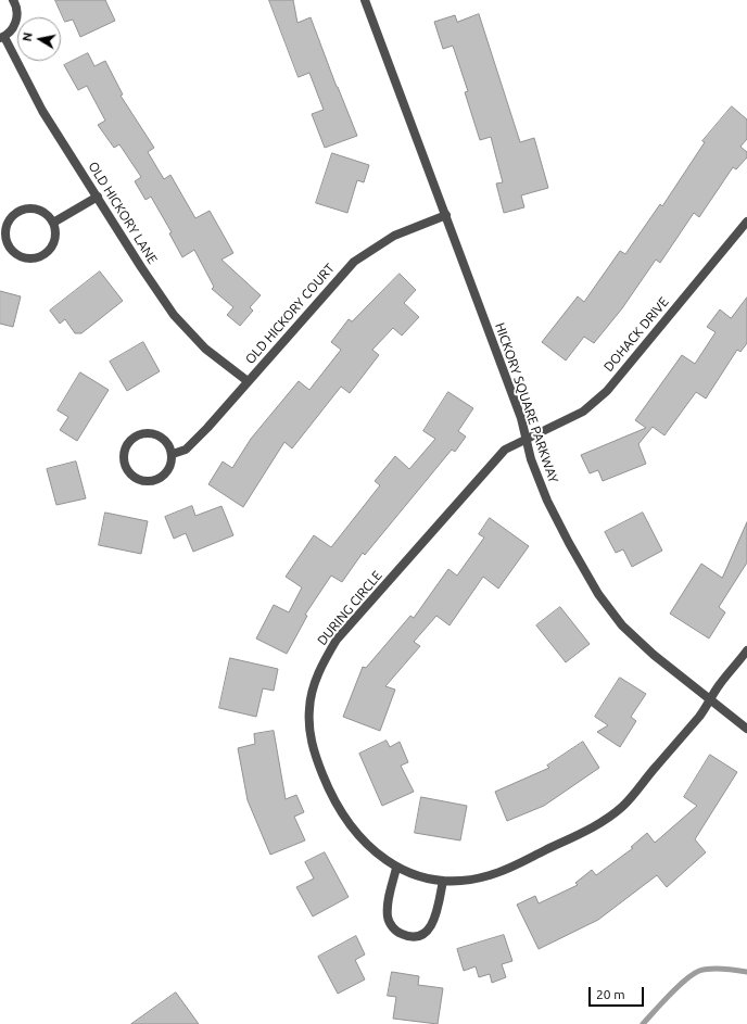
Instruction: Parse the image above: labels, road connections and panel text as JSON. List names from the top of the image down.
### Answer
{
  "streets": {
    "street": [
      "OLD HICKORY LANE",
      "OLD HICKORY COURT",
      "DOHACK DRIVE",
      "HICKORY SQUARE PARKWAY",
      "DURING CIRCLE"
    ]
  },
  "crossings": [
    ["OLD HICKORY LANE", "OLD HICKORY COURT"],
    ["OLD HICKORY COURT", "HICKORY SQUARE PARKWAY"],
    ["DOHACK DRIVE", "HICKORY SQUARE PARKWAY"],
    ["DOHACK DRIVE", "DURING CIRCLE"],
    ["HICKORY SQUARE PARKWAY", "DURING CIRCLE"]
  ],
  "scale_bar": "20 m",
  "north": "left"
}
